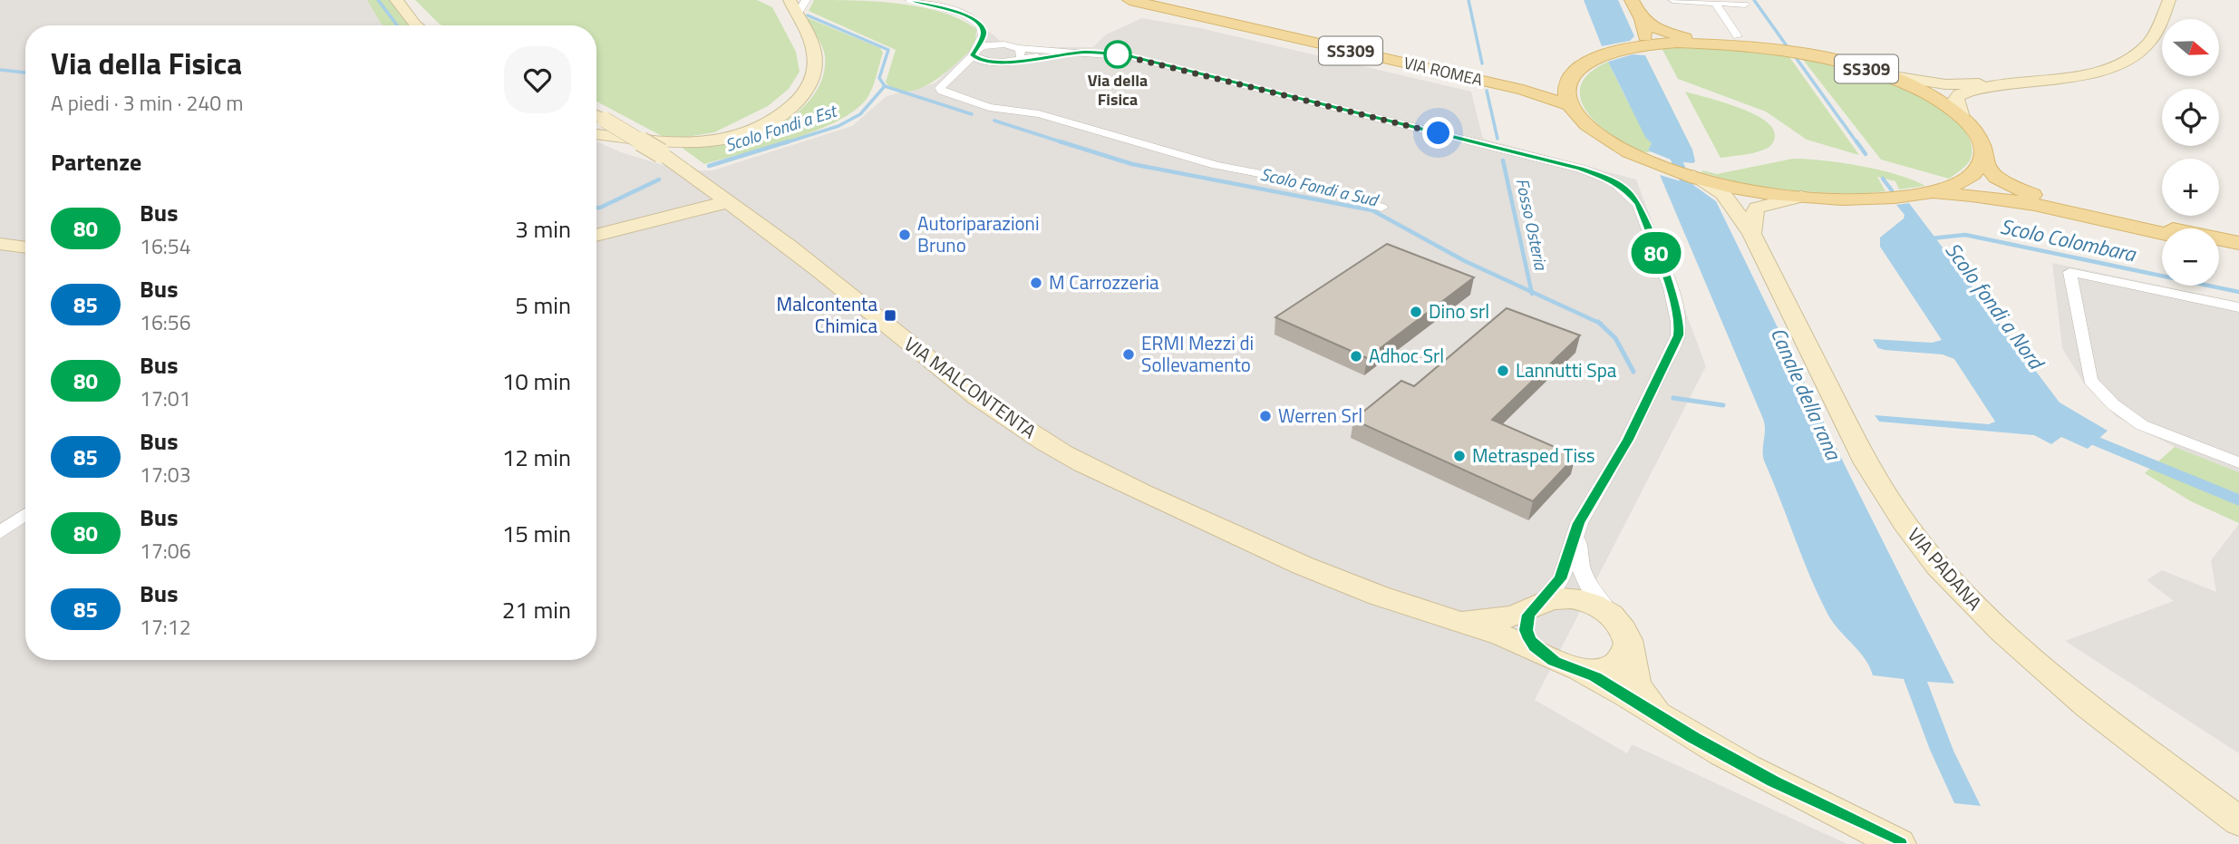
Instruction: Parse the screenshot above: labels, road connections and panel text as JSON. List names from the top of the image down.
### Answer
{
  "streets": {
    "main road": [
      "SS309",
      "VIA ROMEA",
      "VIA MALCONTENTA",
      "VIA PADANA"
    ]
  },
  "crossings": [
    ["SS309", "VIA ROMEA"],
    ["SS309", "VIA PADANA"]
  ],
  "water": [
    "Scolo Fondi a Est",
    "Scolo Fondi a Sud",
    "Fosso Osteria",
    "Scolo Colombara",
    "Scolo fondi a Nord",
    "Canale della rana"
  ],
  "places": {
    "other": [
      "Via della Fisica",
      "Autoriparazioni Bruno",
      "M Carrozzeria",
      "Dino srl",
      "ERMI Mezzi di Sollevamento",
      "Adhoc Srl",
      "Lannutti Spa",
      "Werren Srl",
      "Metrasped Tiss"
    ],
    "transit": ["Malcontenta Chimica"]
  },
  "lines": ["bus line 80"],
  "north": "right",
  "page": {
    "on_map": "80",
    "map_buttons": ["+", "−"],
    "heading": [
      ["Via della Fisica", "A piedi · 3 min · 240 m"],
      "Partenze"
    ],
    "list": [
      {
        "mark": "80",
        "name": "Bus",
        "note": "16:54",
        "value": "3 min"
      },
      {
        "mark": "85",
        "name": "Bus",
        "note": "16:56",
        "value": "5 min"
      },
      {
        "mark": "80",
        "name": "Bus",
        "note": "17:01",
        "value": "10 min"
      },
      {
        "mark": "85",
        "name": "Bus",
        "note": "17:03",
        "value": "12 min"
      },
      {
        "mark": "80",
        "name": "Bus",
        "note": "17:06",
        "value": "15 min"
      },
      {
        "mark": "85",
        "name": "Bus",
        "note": "17:12",
        "value": "21 min"
      }
    ]
  }
}
